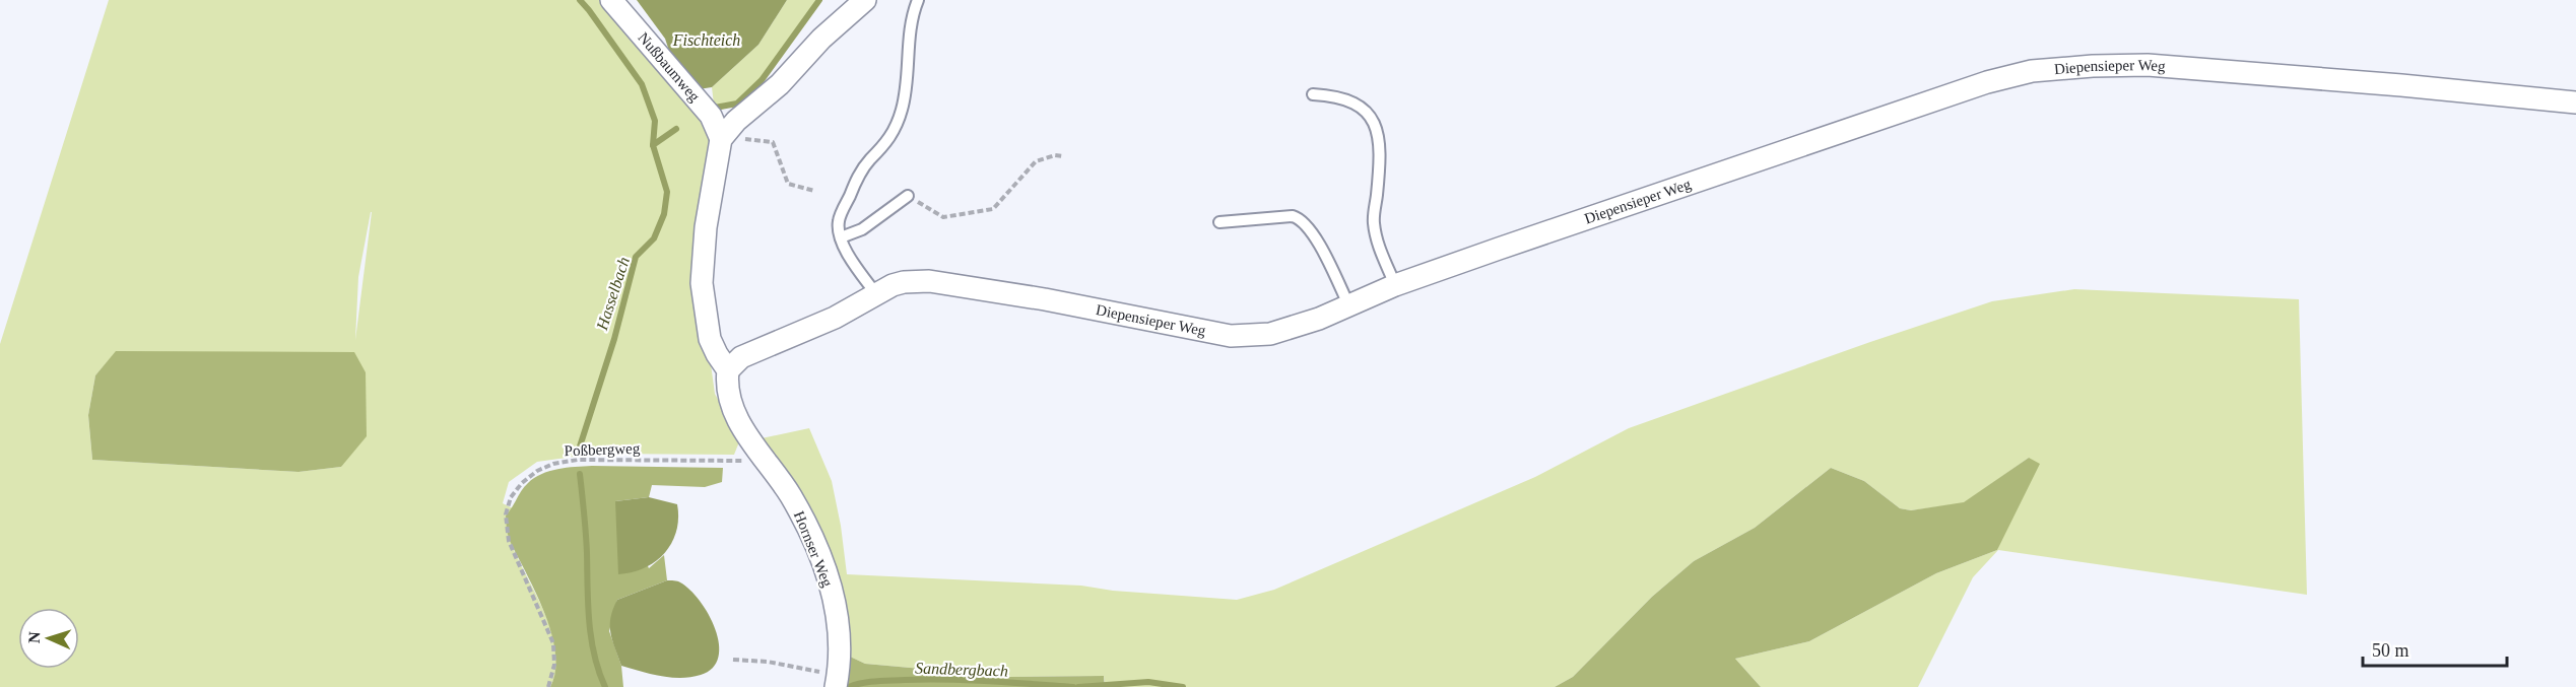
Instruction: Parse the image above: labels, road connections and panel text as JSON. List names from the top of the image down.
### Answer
{
  "streets": {
    "street": ["Nußbaumweg", "Diepensieper Weg", "Hornser Weg"],
    "path": ["Poßbergweg"]
  },
  "crossings": [
    ["Poßbergweg", "Hornser Weg"]
  ],
  "water": ["Fischteich", "Hasselbach", "Sandbergbach"],
  "scale_bar": "50 m",
  "north": "left"
}
